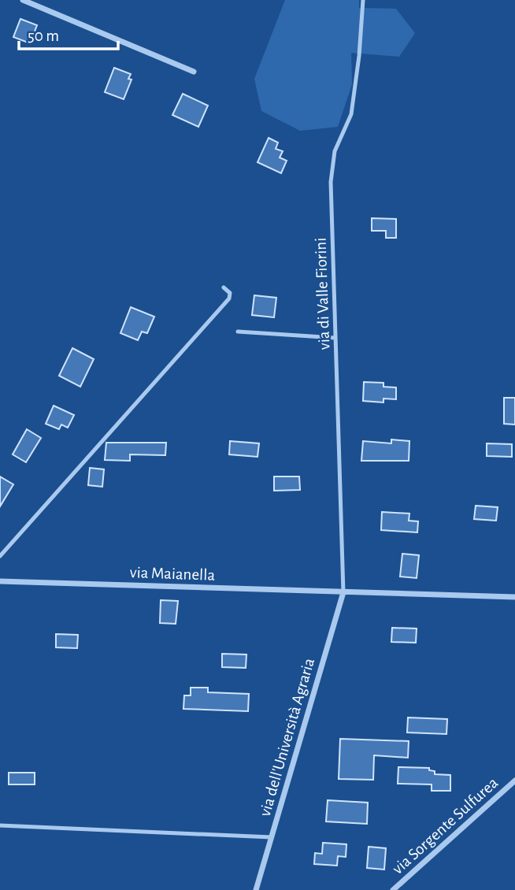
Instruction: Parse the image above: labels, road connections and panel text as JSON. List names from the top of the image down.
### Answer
{
  "streets": {
    "street": ["via Maianella", "via dell'Università Agraria", "via Sorgente Sulfurea"],
    "lane": ["via di Valle Fiorini"]
  },
  "crossings": [
    ["via di Valle Fiorini", "via Maianella"],
    ["via di Valle Fiorini", "via dell'Università Agraria"],
    ["via Maianella", "via dell'Università Agraria"]
  ],
  "scale_bar": "50 m"
}
